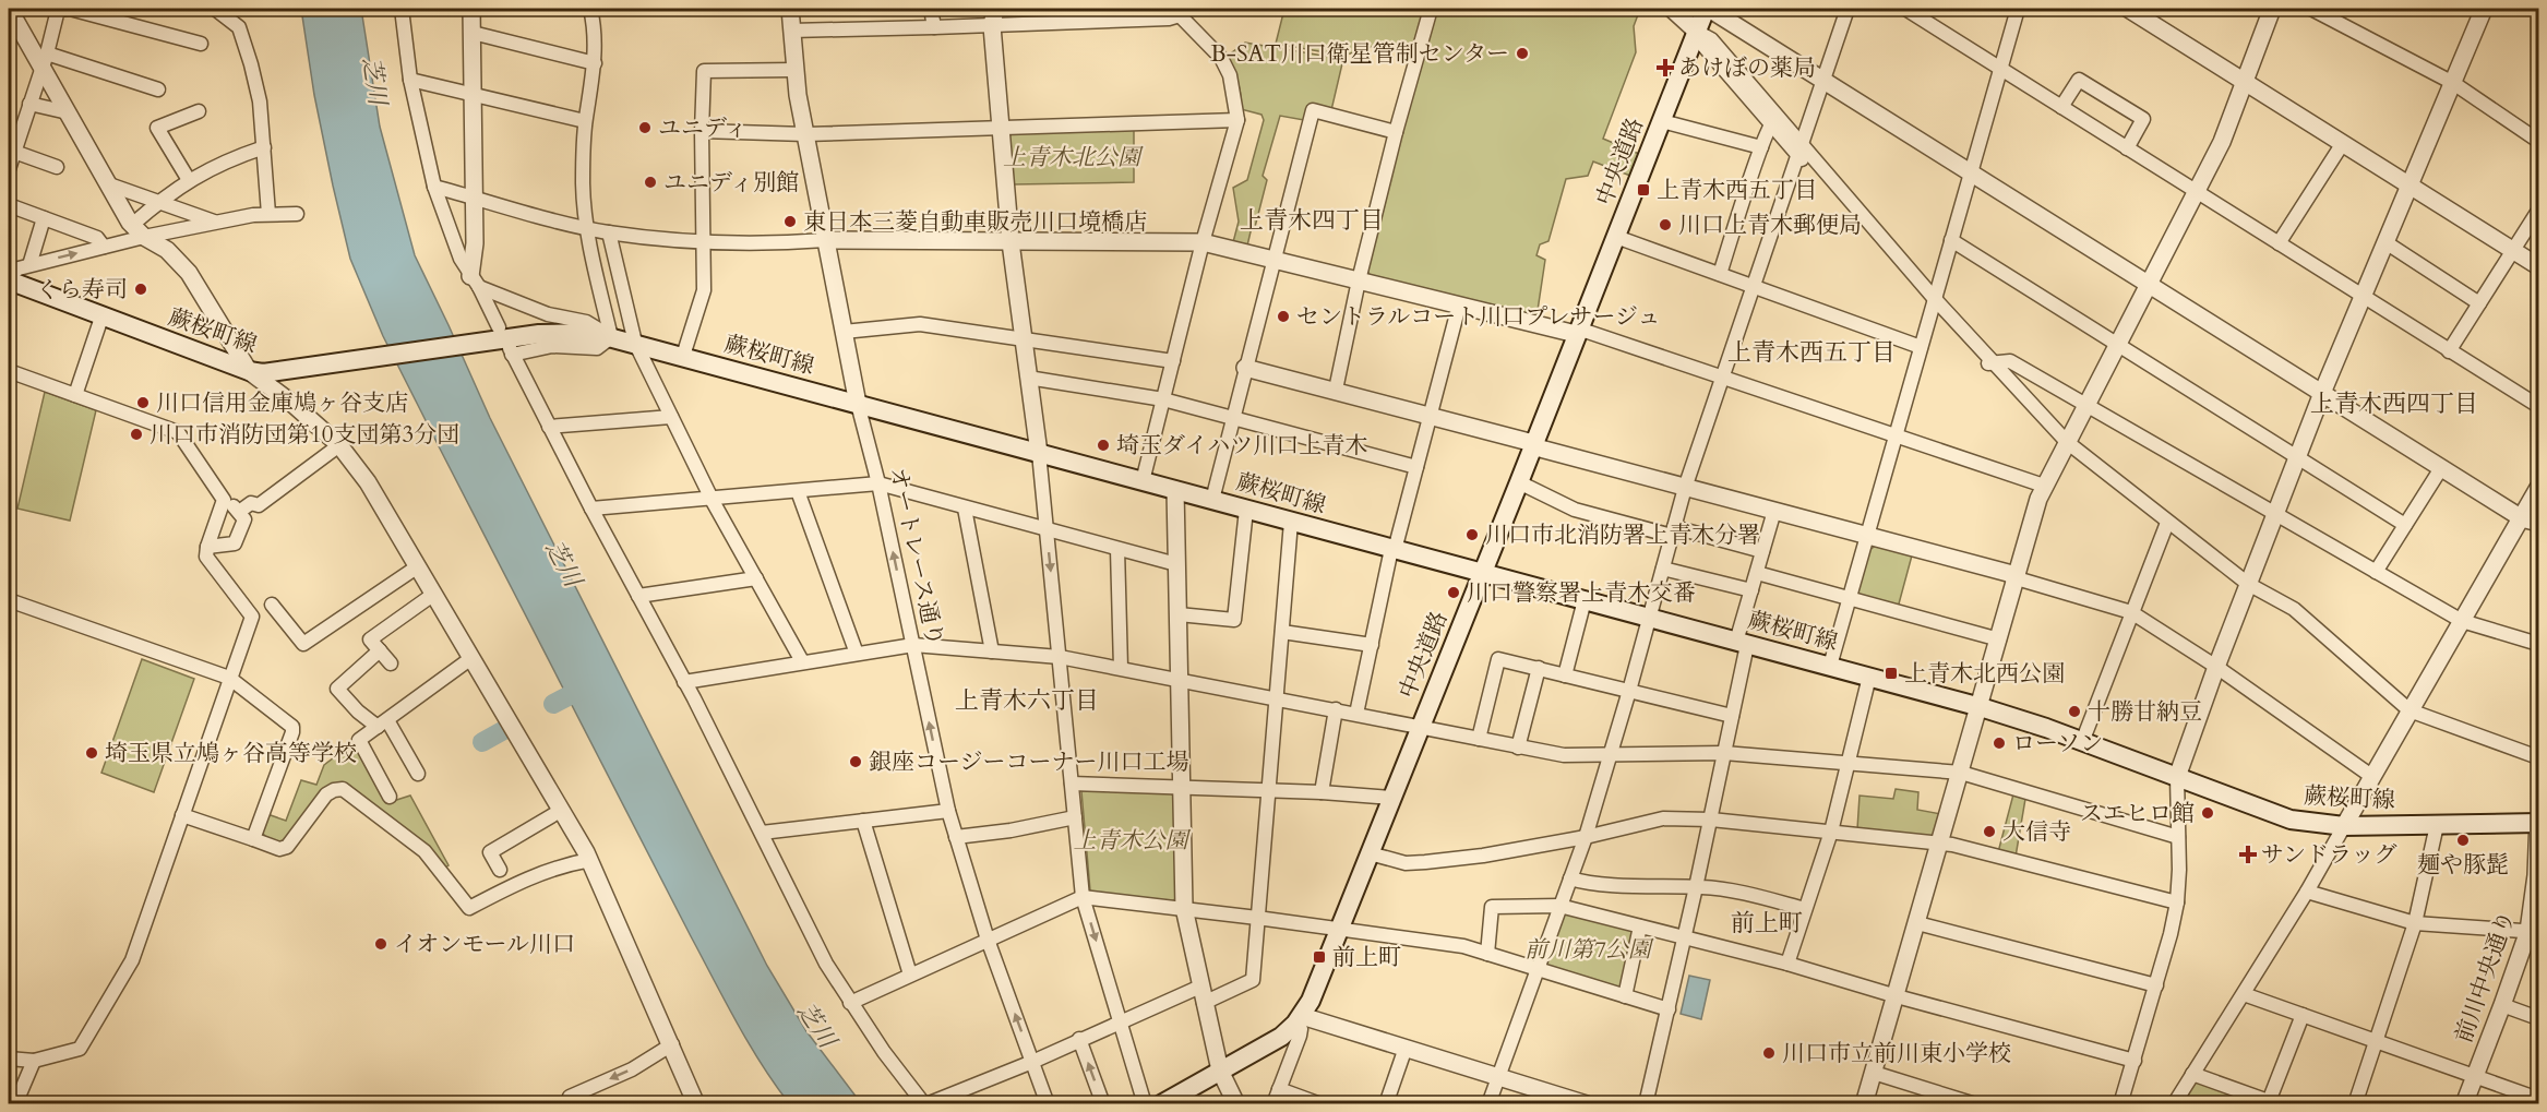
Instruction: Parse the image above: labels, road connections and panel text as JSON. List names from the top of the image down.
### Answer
{
  "streets": {
    "main road": ["中央道路", "蕨桜町線"],
    "street": ["オートレース通り", "前川中央通り"]
  },
  "crossings": [
    ["中央道路", "蕨桜町線"],
    ["蕨桜町線", "オートレース通り"],
    ["蕨桜町線", "前川中央通り"]
  ],
  "districts": [
    "上青木四丁目",
    "上青木西五丁目",
    "上青木西四丁目",
    "上青木六丁目",
    "前上町"
  ],
  "water": ["芝川"],
  "parks": ["上青木北公園", "上青木公園", "前川第7公園"],
  "places": {
    "other": [
      "B-SAT川口衛星管制センター",
      "ユニディ",
      "ユニディ別館",
      "東日本三菱自動車販売川口境橋店",
      "川口上青木郵便局",
      "くら寿司",
      "セントラルコート川口プレサージュ",
      "川口信用金庫鳩ヶ谷支店",
      "川口市消防団第10支団第3分団",
      "埼玉ダイハツ川口上青木",
      "川口市北消防署上青木分署",
      "川口警察署上青木交番",
      "十勝甘納豆",
      "ローソン",
      "埼玉県立鳩ヶ谷高等学校",
      "銀座コージーコーナー川口工場",
      "スエヒロ館",
      "大信寺",
      "麺や豚髭",
      "イオンモール川口",
      "川口市立前川東小学校"
    ],
    "health": ["あけぼの薬局", "サンドラッグ"],
    "transit": ["上青木西五丁目", "上青木北西公園", "前上町"]
  }
}
